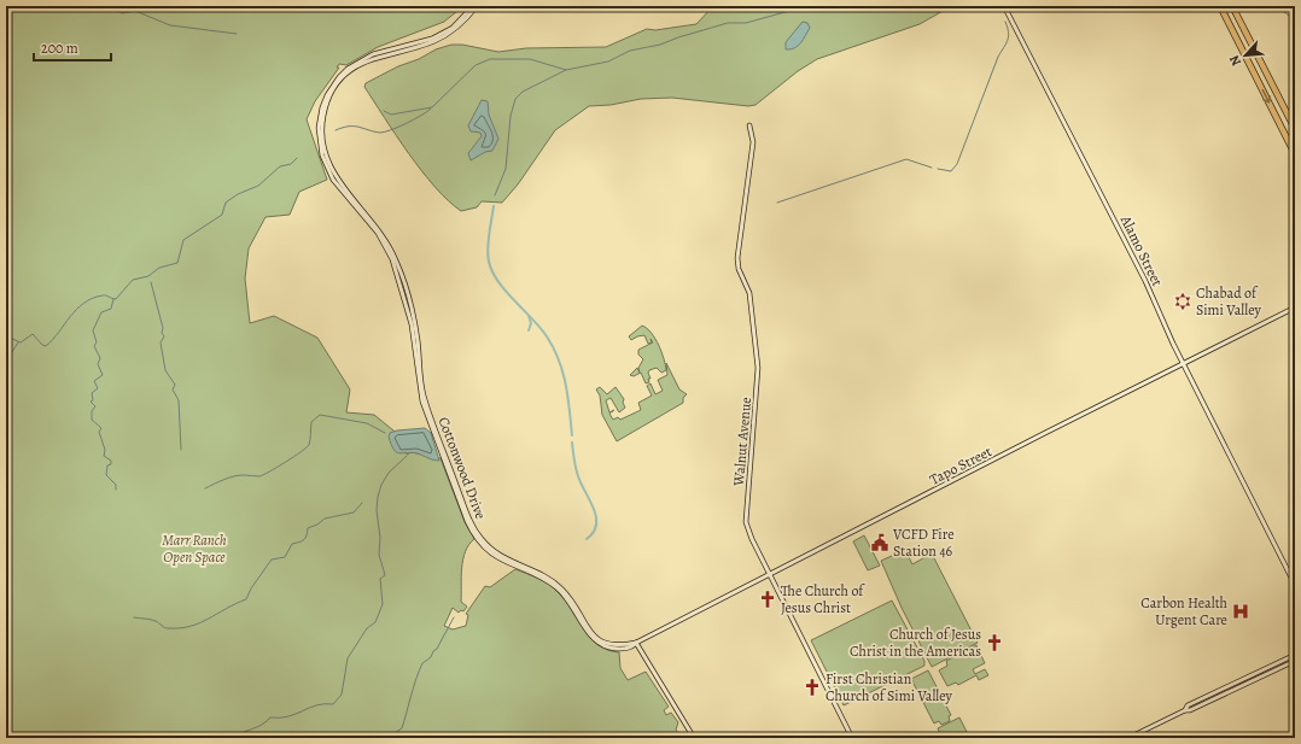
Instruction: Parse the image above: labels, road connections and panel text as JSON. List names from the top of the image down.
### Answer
{
  "streets": {
    "street": [
      "Alamo Street",
      "Walnut Avenue",
      "Tapo Street",
      "Cottonwood Drive"
    ]
  },
  "crossings": [
    ["Alamo Street", "Tapo Street"],
    ["Walnut Avenue", "Tapo Street"],
    ["Tapo Street", "Cottonwood Drive"]
  ],
  "parks": ["Marr Ranch Open Space"],
  "places": {
    "synagogue": ["Chabad of Simi Valley"],
    "public building": ["VCFD Fire Station 46"],
    "church": ["The Church of Jesus Christ", "Church of Jesus Christ in the Americas", "First Christian Church of Simi Valley"],
    "hospital": ["Carbon Health Urgent Care"]
  },
  "scale_bar": "200 m",
  "north": "bottom left"
}
